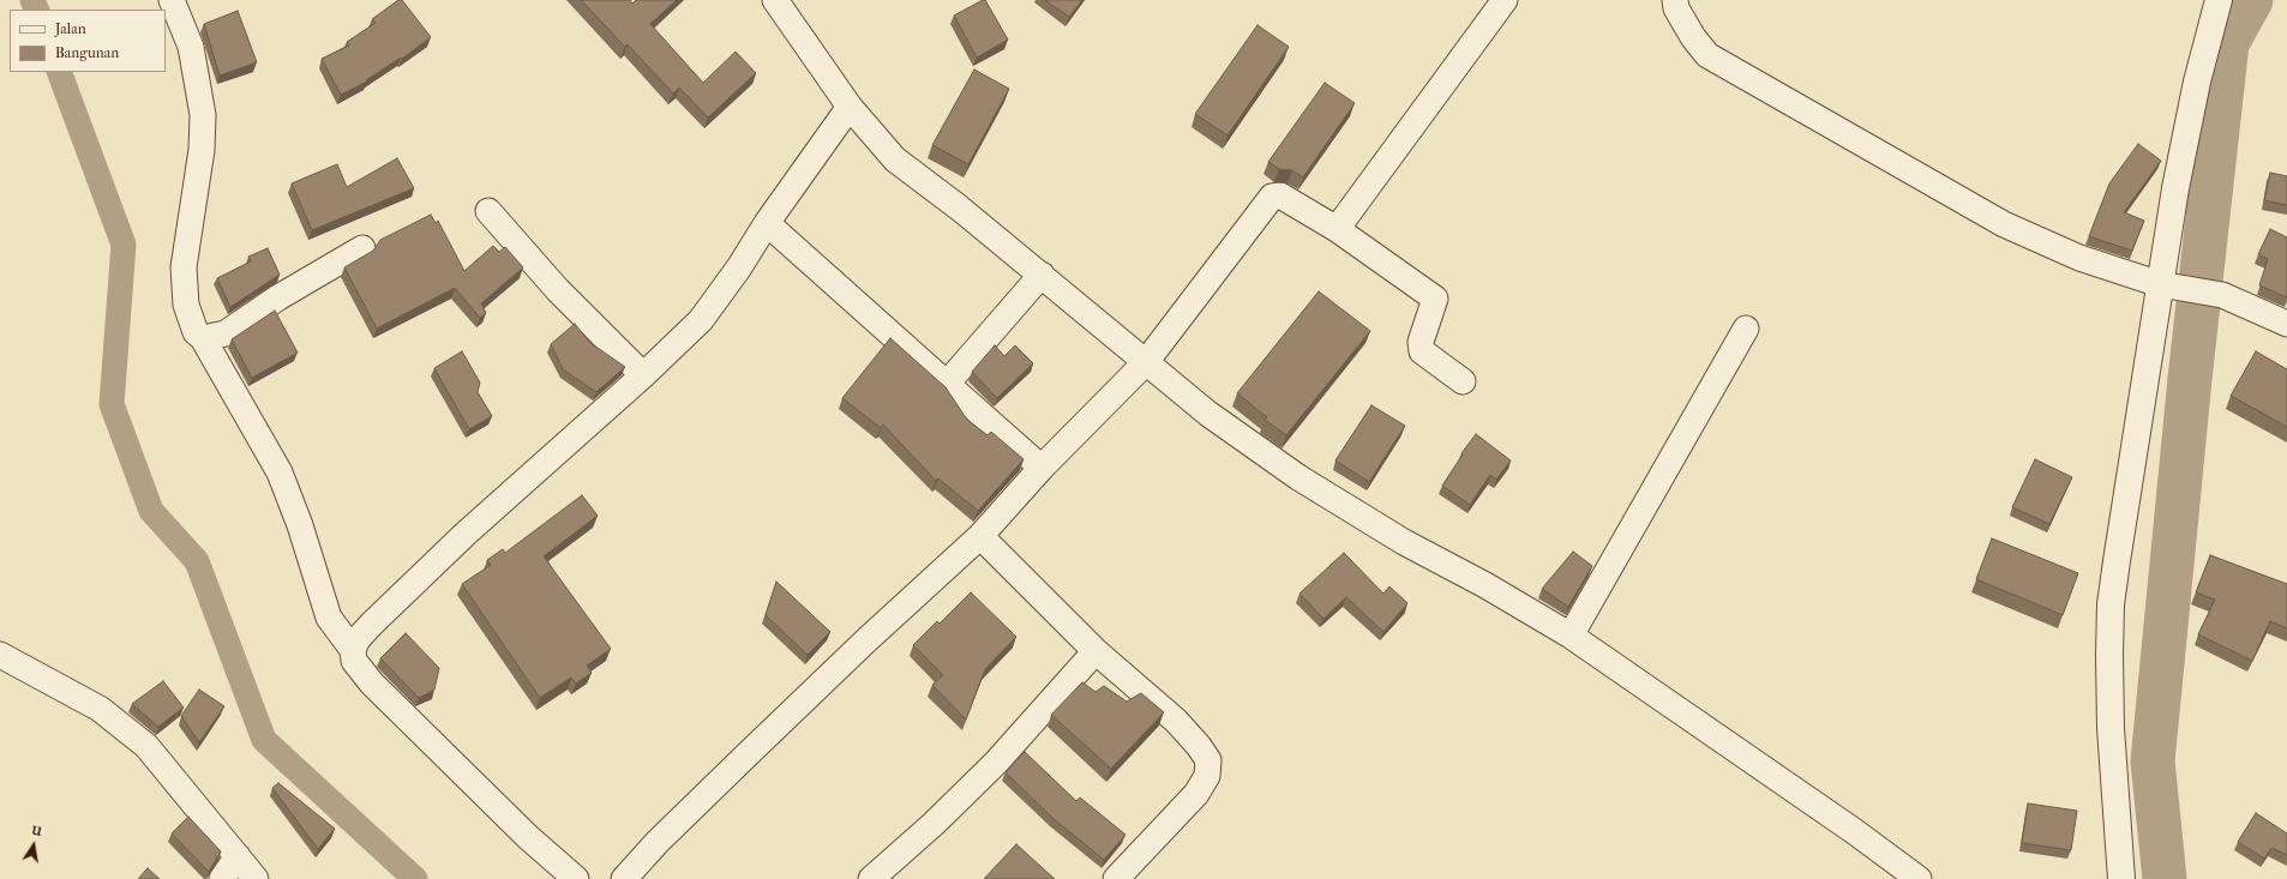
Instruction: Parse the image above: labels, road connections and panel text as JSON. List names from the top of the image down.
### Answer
{
  "legend": ["Jalan", "Bangunan"],
  "north": "top"
}
